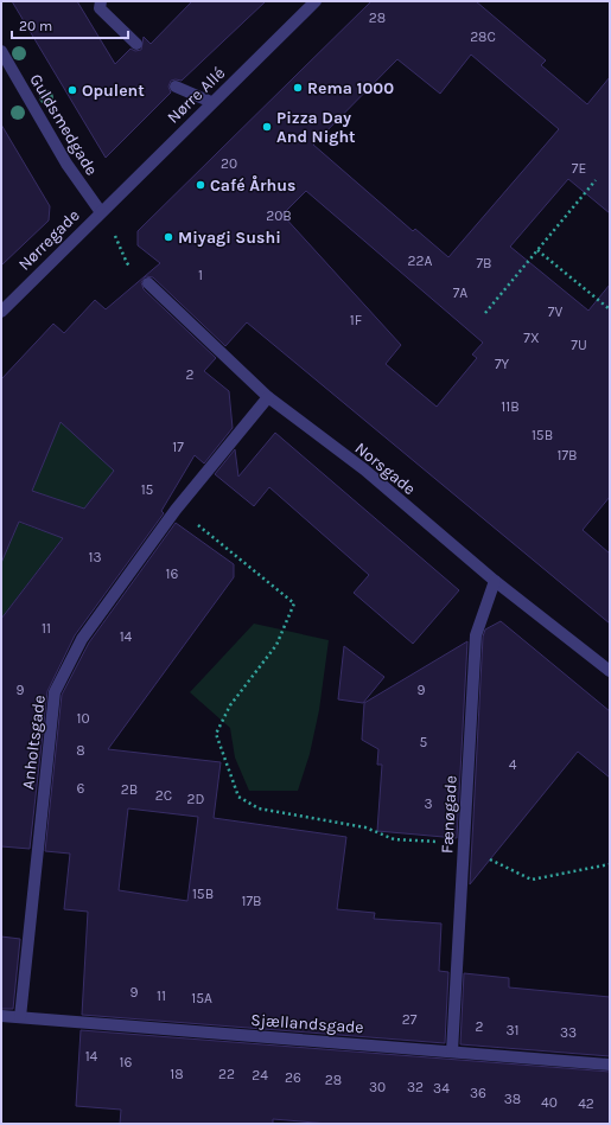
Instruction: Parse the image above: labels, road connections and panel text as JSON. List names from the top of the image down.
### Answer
{
  "streets": {
    "street": [
      "Nørre Allé",
      "Guldsmedgade",
      "Nørregade",
      "Norsgade",
      "Anholtsgade",
      "Fænøgade",
      "Sjællandsgade"
    ]
  },
  "crossings": [
    ["Nørre Allé", "Guldsmedgade"],
    ["Nørre Allé", "Nørregade"],
    ["Guldsmedgade", "Nørregade"],
    ["Norsgade", "Anholtsgade"],
    ["Norsgade", "Fænøgade"],
    ["Anholtsgade", "Sjællandsgade"],
    ["Fænøgade", "Sjællandsgade"]
  ],
  "places": [
    "Rema 1000",
    "Opulent",
    "Pizza Day And Night",
    "Café Århus",
    "Miyagi Sushi"
  ],
  "house_numbers": [
    "28",
    "28C",
    "20",
    "7E",
    "20B",
    "22A",
    "7B",
    "1",
    "7A",
    "7V",
    "1F",
    "7X",
    "7U",
    "7Y",
    "2",
    "11B",
    "15B",
    "17",
    "17B",
    "15",
    "13",
    "16",
    "11",
    "14",
    "9",
    "9",
    "10",
    "5",
    "8",
    "4",
    "6",
    "2B",
    "2C",
    "2D",
    "3",
    "15B",
    "17B",
    "9",
    "11",
    "15A",
    "27",
    "2",
    "31",
    "33",
    "14",
    "16",
    "18",
    "22",
    "24",
    "26",
    "28",
    "30",
    "32",
    "34",
    "36",
    "38",
    "40",
    "42"
  ],
  "scale_bar": "20 m"
}
